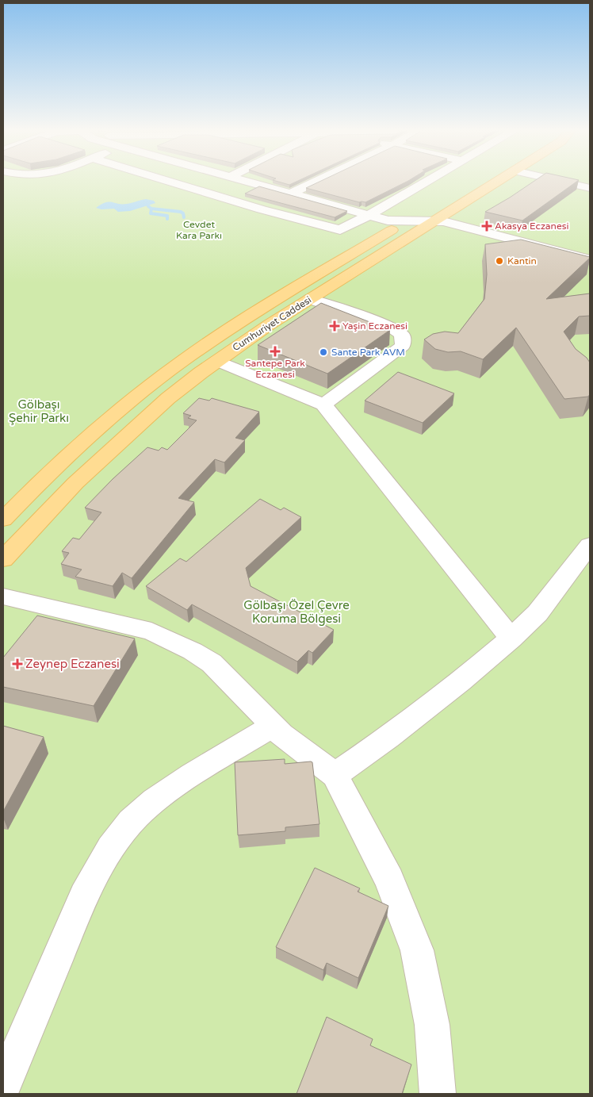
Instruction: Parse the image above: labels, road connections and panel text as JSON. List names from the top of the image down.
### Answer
{
  "streets": {
    "main road": ["Cumhuriyet Caddesi"]
  },
  "parks": ["Cevdet Kara Parkı", "Gölbaşı Şehir Parkı", "Gölbaşı Özel Çevre Koruma Bölgesi"],
  "places": {
    "health": [
      "Akasya Eczanesi",
      "Yaşin Eczanesi",
      "Santepe Park Eczanesi",
      "Zeynep Eczanesi"
    ],
    "other": ["Kantin", "Sante Park AVM"]
  }
}
